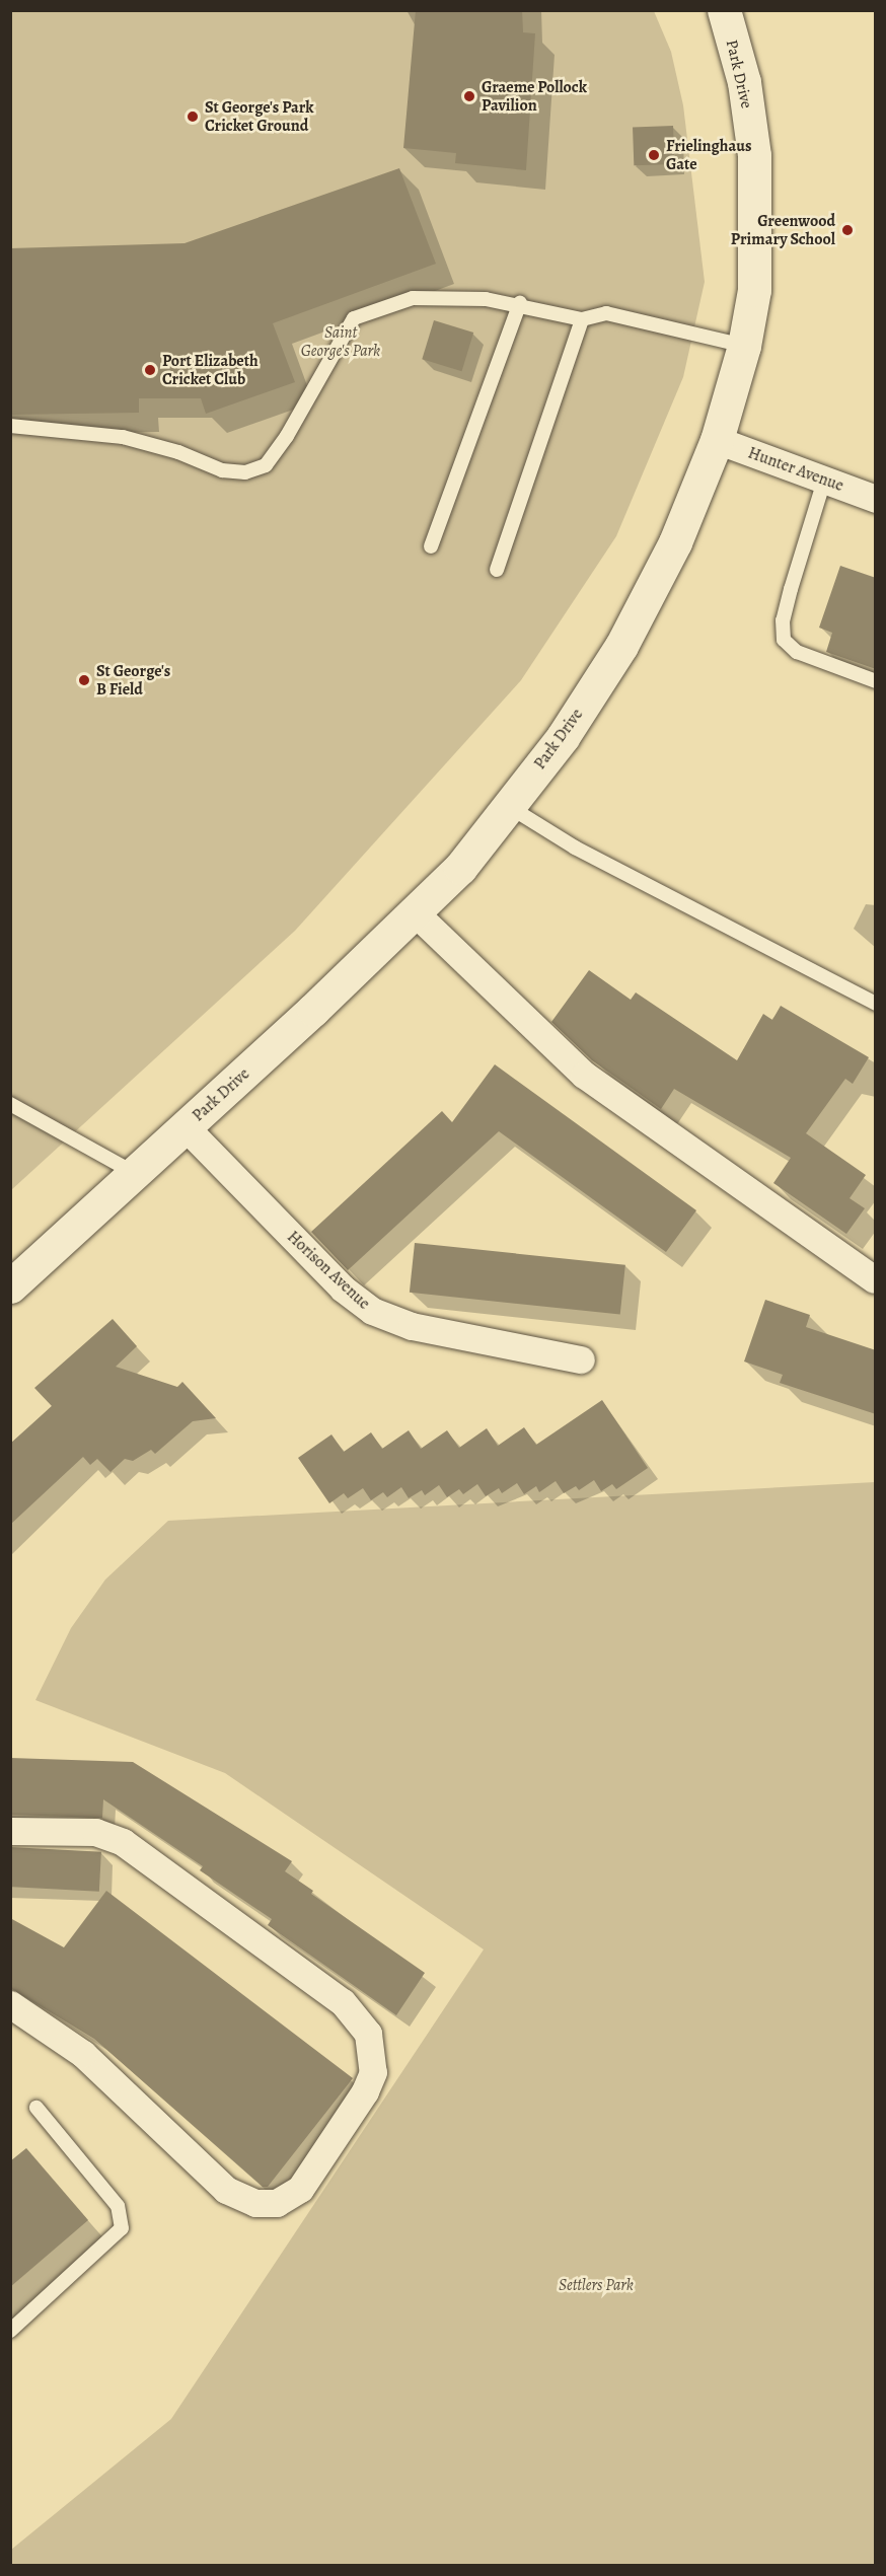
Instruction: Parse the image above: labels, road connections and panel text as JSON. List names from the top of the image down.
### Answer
{
  "streets": {
    "street": ["Park Drive", "Hunter Avenue", "Horison Avenue"]
  },
  "crossings": [
    ["Park Drive", "Hunter Avenue"],
    ["Park Drive", "Horison Avenue"]
  ],
  "parks": ["Saint George's Park", "Settlers Park"],
  "places": [
    "Graeme Pollock Pavilion",
    "St George's Park Cricket Ground",
    "Frielinghaus Gate",
    "Greenwood Primary School",
    "Port Elizabeth Cricket Club",
    "St George's B Field"
  ]
}
